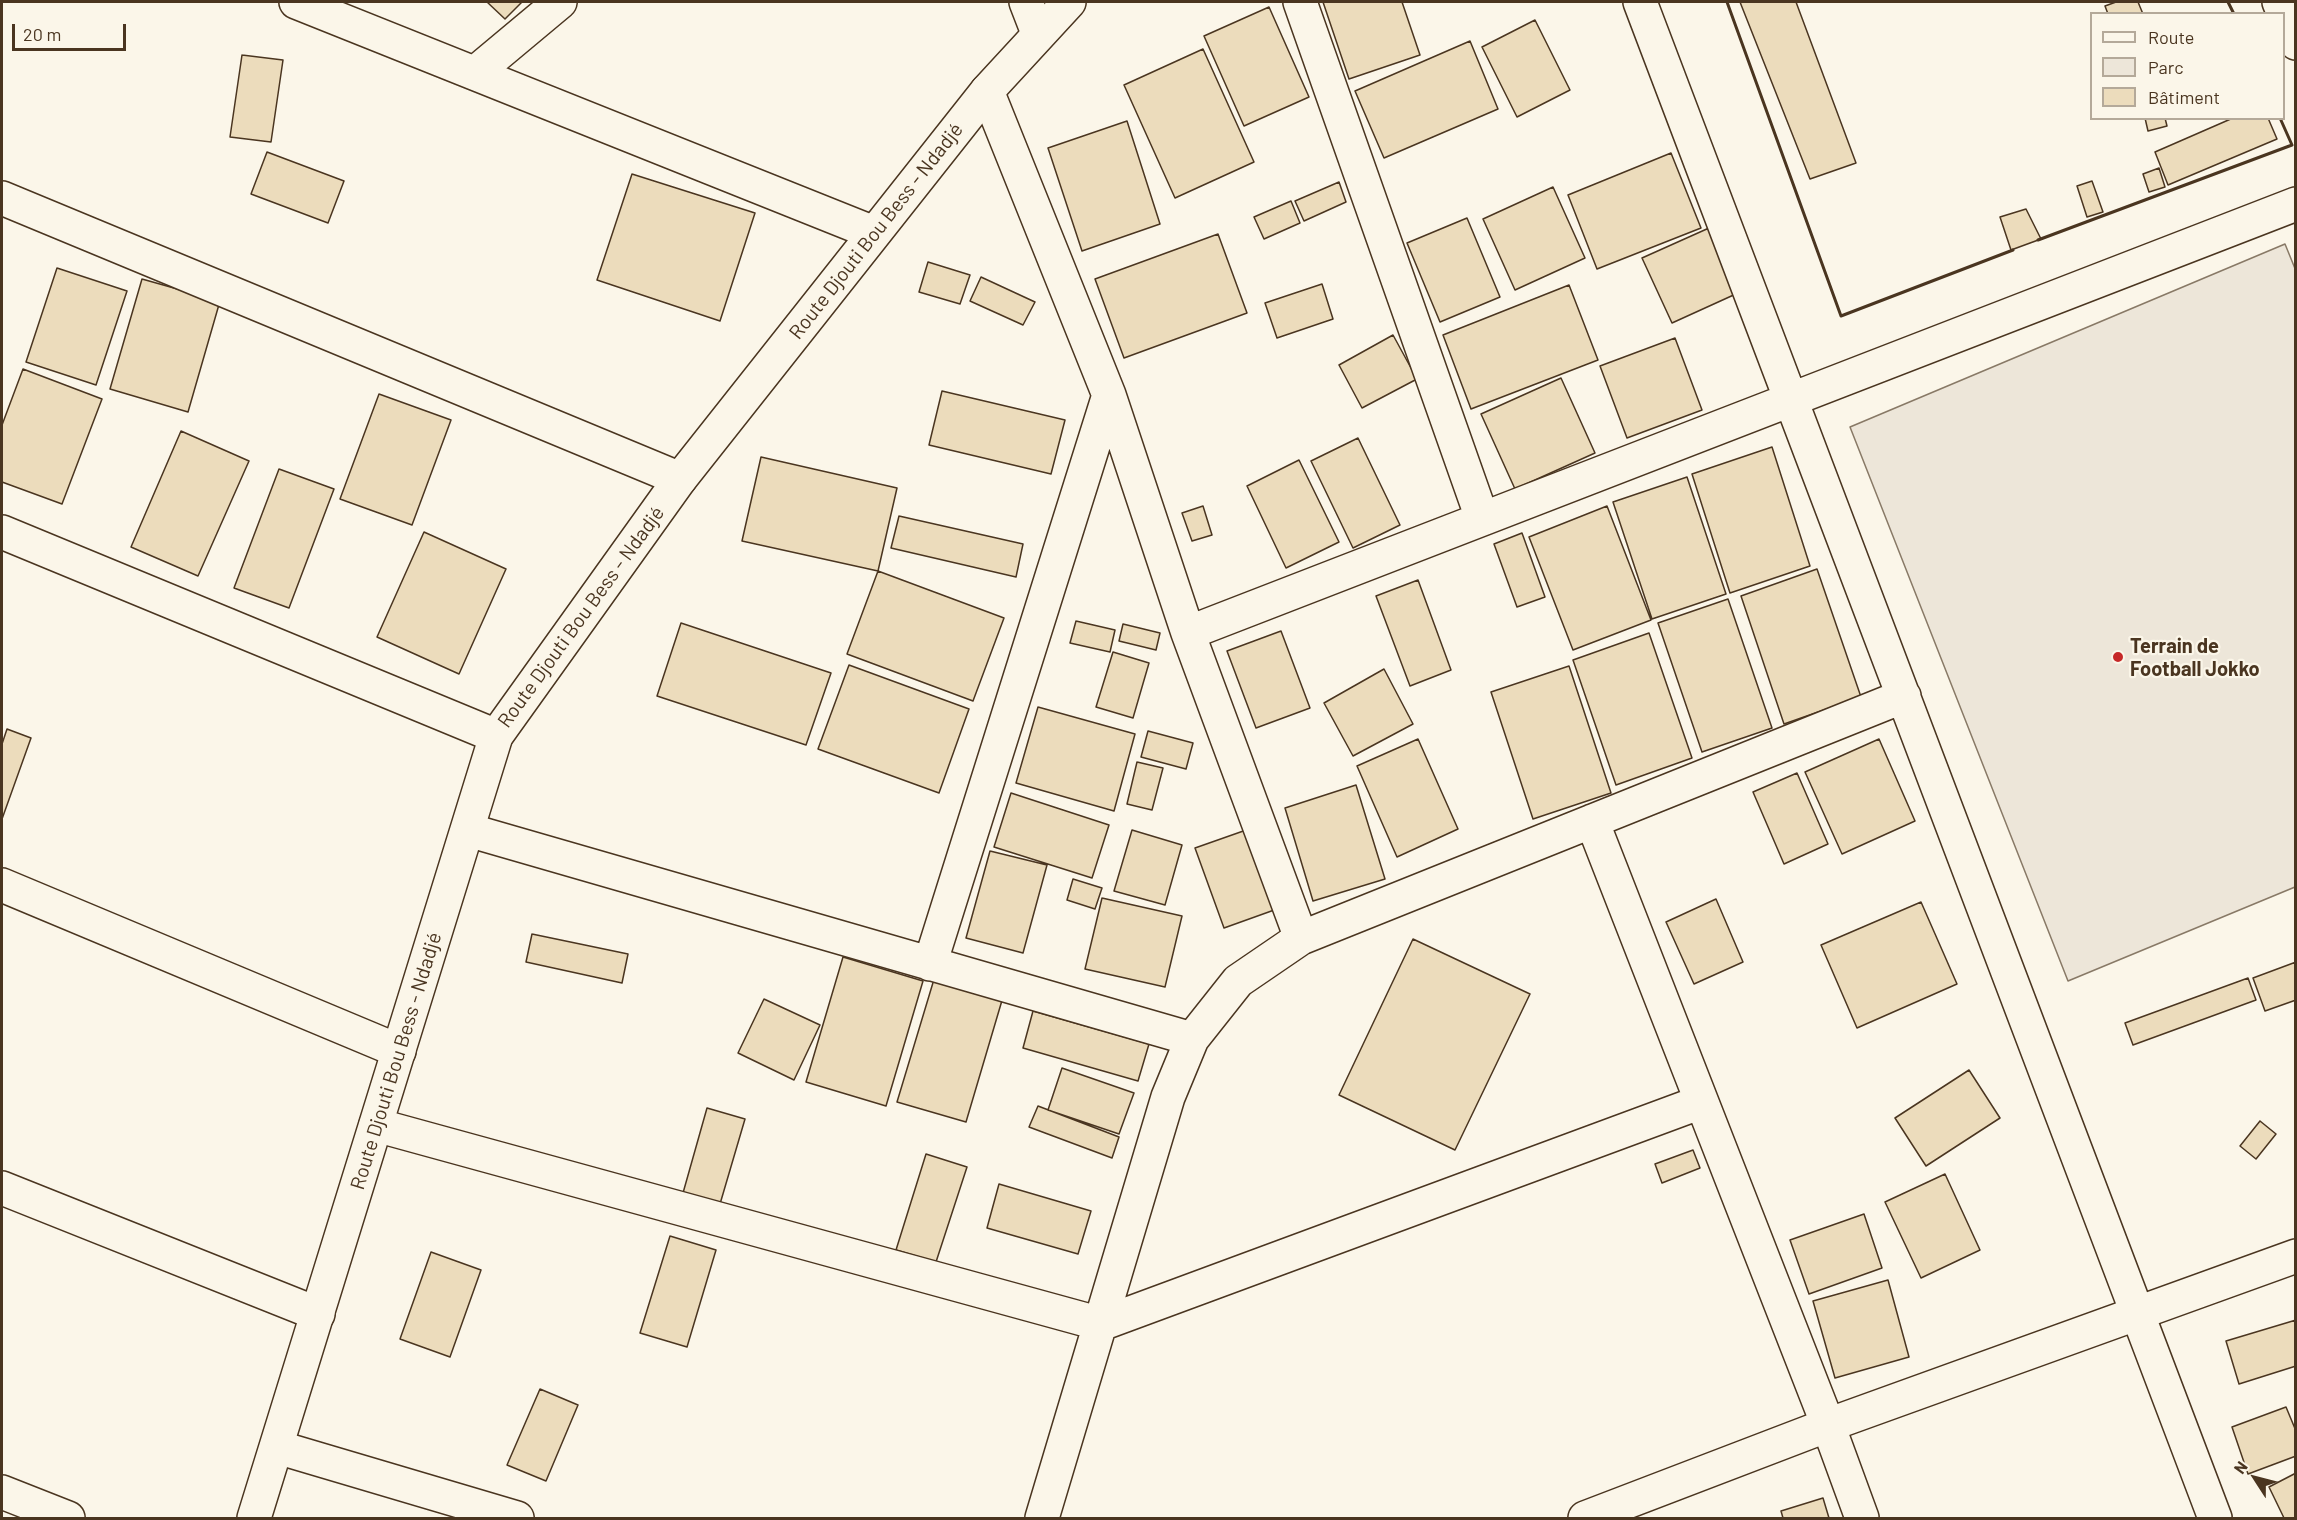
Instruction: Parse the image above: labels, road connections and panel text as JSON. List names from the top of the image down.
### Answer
{
  "streets": {
    "street": ["Route Djouti Bou Bess - Ndadjé"]
  },
  "places": ["Terrain de Football Jokko"],
  "legend": ["Route", "Parc", "Bâtiment"],
  "scale_bar": "20 m",
  "north": "top left"
}
